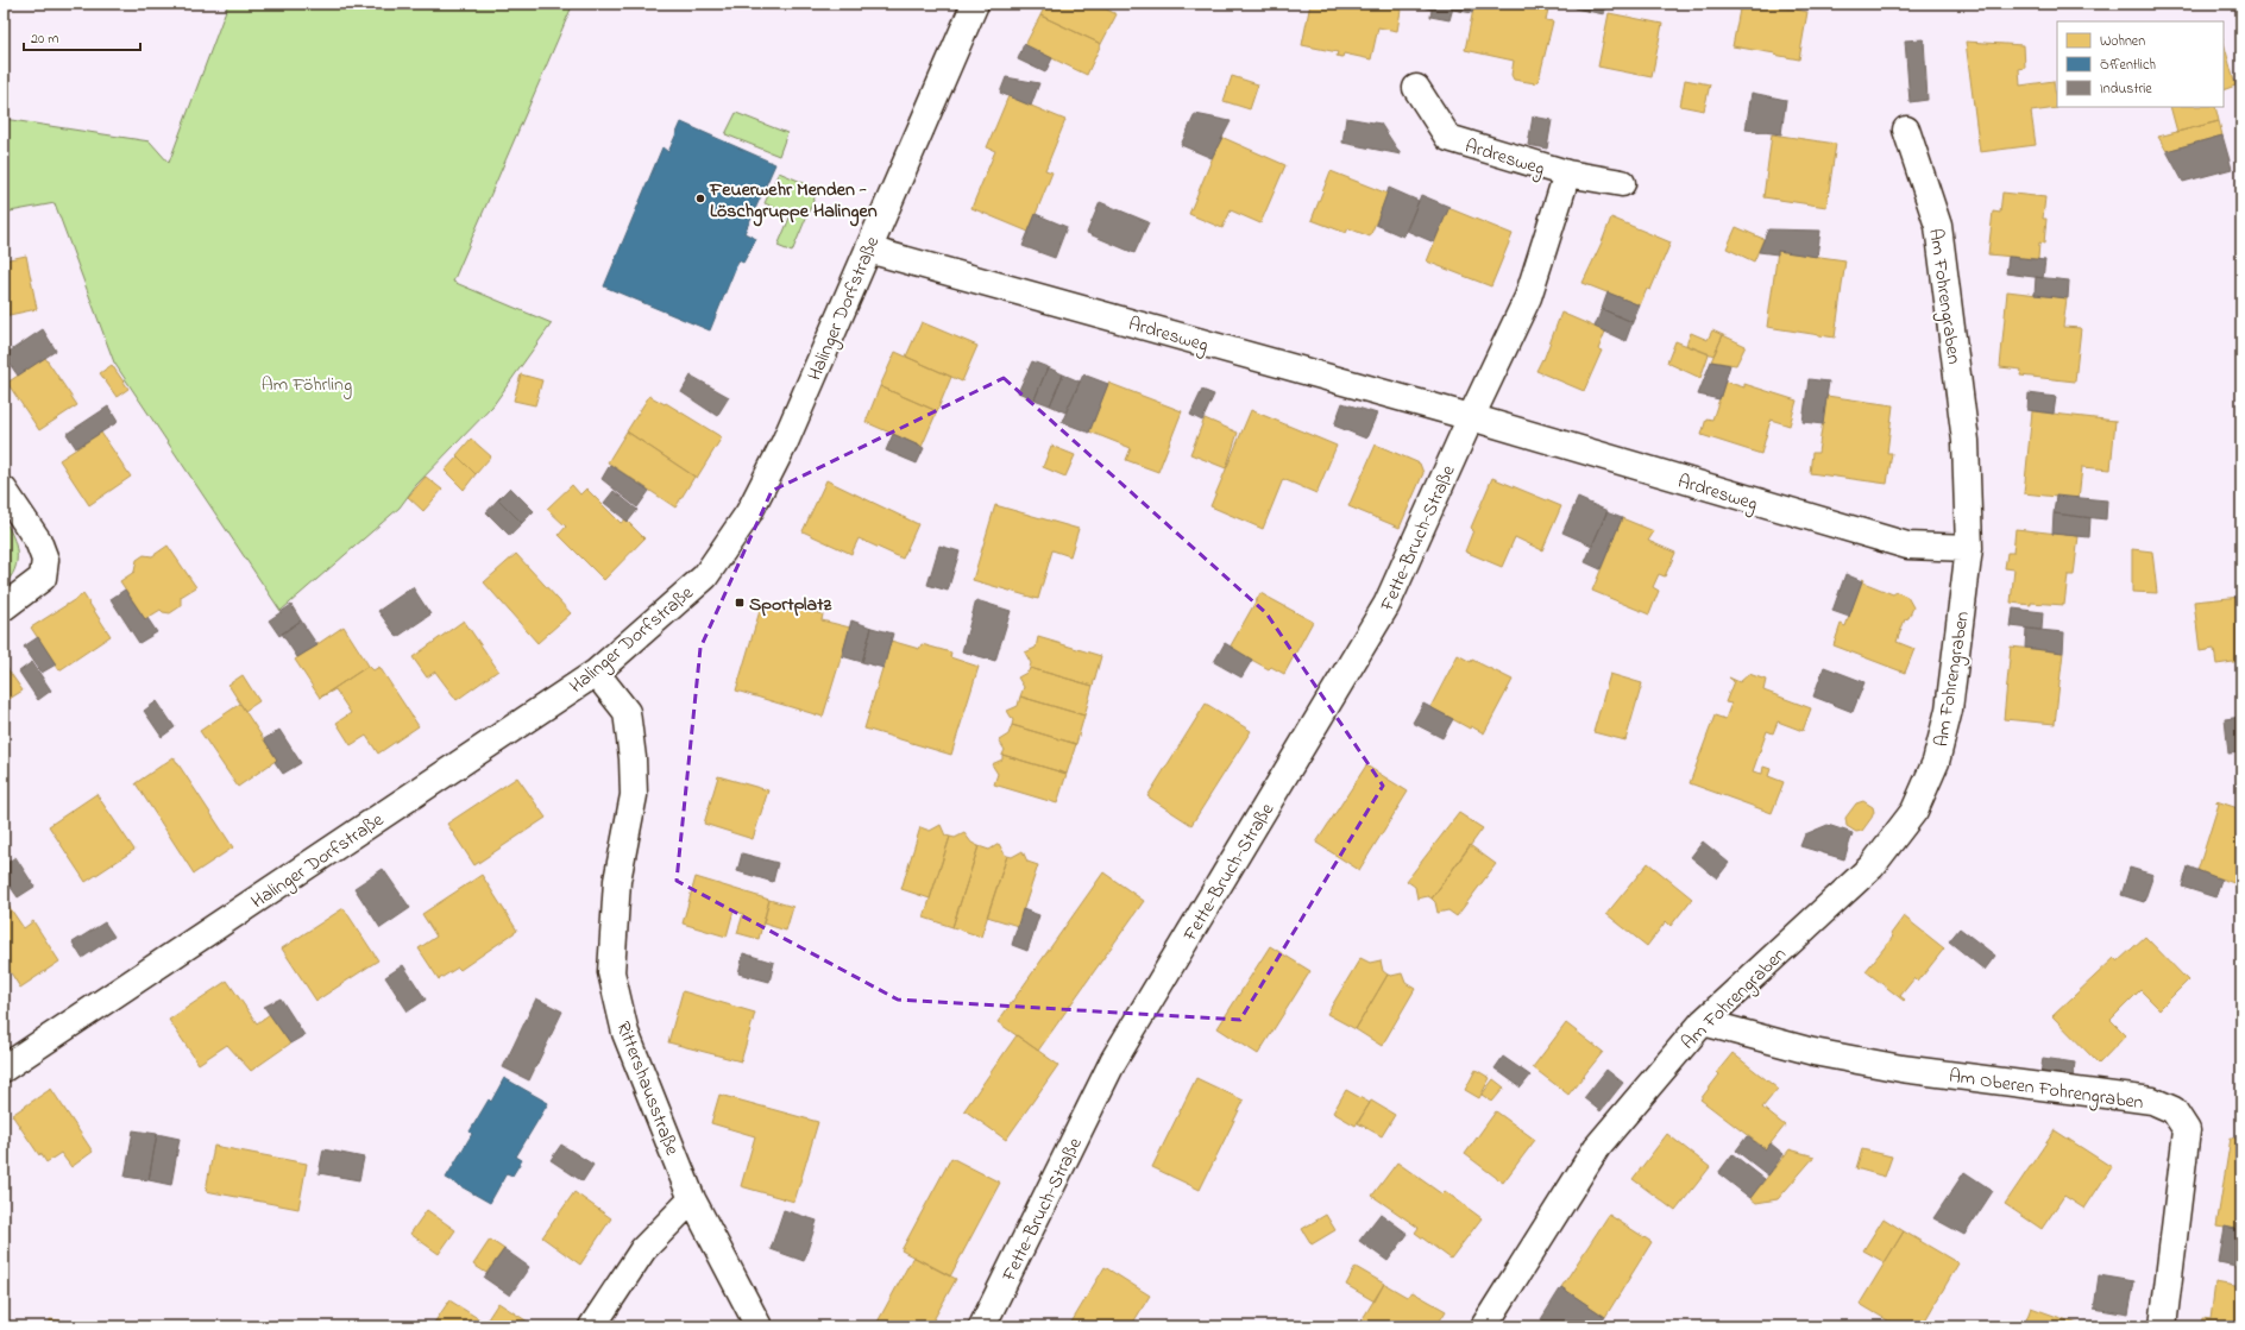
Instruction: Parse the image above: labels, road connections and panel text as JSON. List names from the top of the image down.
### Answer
{
  "streets": {
    "street": [
      "Ardresweg",
      "Am Fohrengraben",
      "Halinger Dorfstraße",
      "Fette-Bruch-Straße",
      "Rittershausstraße",
      "Am Oberen Fohrengraben"
    ]
  },
  "crossings": [
    ["Ardresweg", "Am Fohrengraben"],
    ["Ardresweg", "Halinger Dorfstraße"],
    ["Ardresweg", "Fette-Bruch-Straße"],
    ["Am Fohrengraben", "Am Oberen Fohrengraben"],
    ["Halinger Dorfstraße", "Rittershausstraße"]
  ],
  "parks": ["Am Föhrling"],
  "places": {
    "other": ["Feuerwehr Menden - Löschgruppe Halingen"],
    "transit": ["Sportplatz"]
  },
  "legend": ["Wohnen", "Öffentlich", "Industrie"],
  "scale_bar": "20 m"
}
